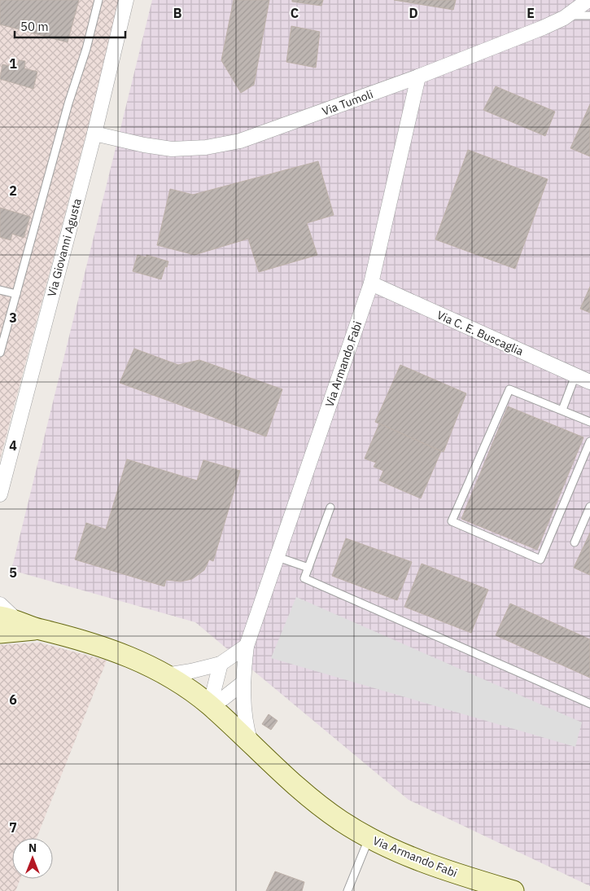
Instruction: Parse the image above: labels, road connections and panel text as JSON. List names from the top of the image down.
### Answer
{
  "streets": {
    "street": [
      "Via Tumoli",
      "Via Giovanni Agusta",
      "Via C. E. Buscaglia",
      "Via Armando Fabi"
    ]
  },
  "crossings": [
    ["Via Tumoli", "Via Giovanni Agusta"],
    ["Via Tumoli", "Via Armando Fabi"],
    ["Via C. E. Buscaglia", "Via Armando Fabi"]
  ],
  "scale_bar": "50 m",
  "north": "top",
  "grid": {
    "columns": [
      "B",
      "C",
      "D",
      "E"
    ],
    "rows": [
      "1",
      "2",
      "3",
      "4",
      "5",
      "6",
      "7"
    ]
  }
}
